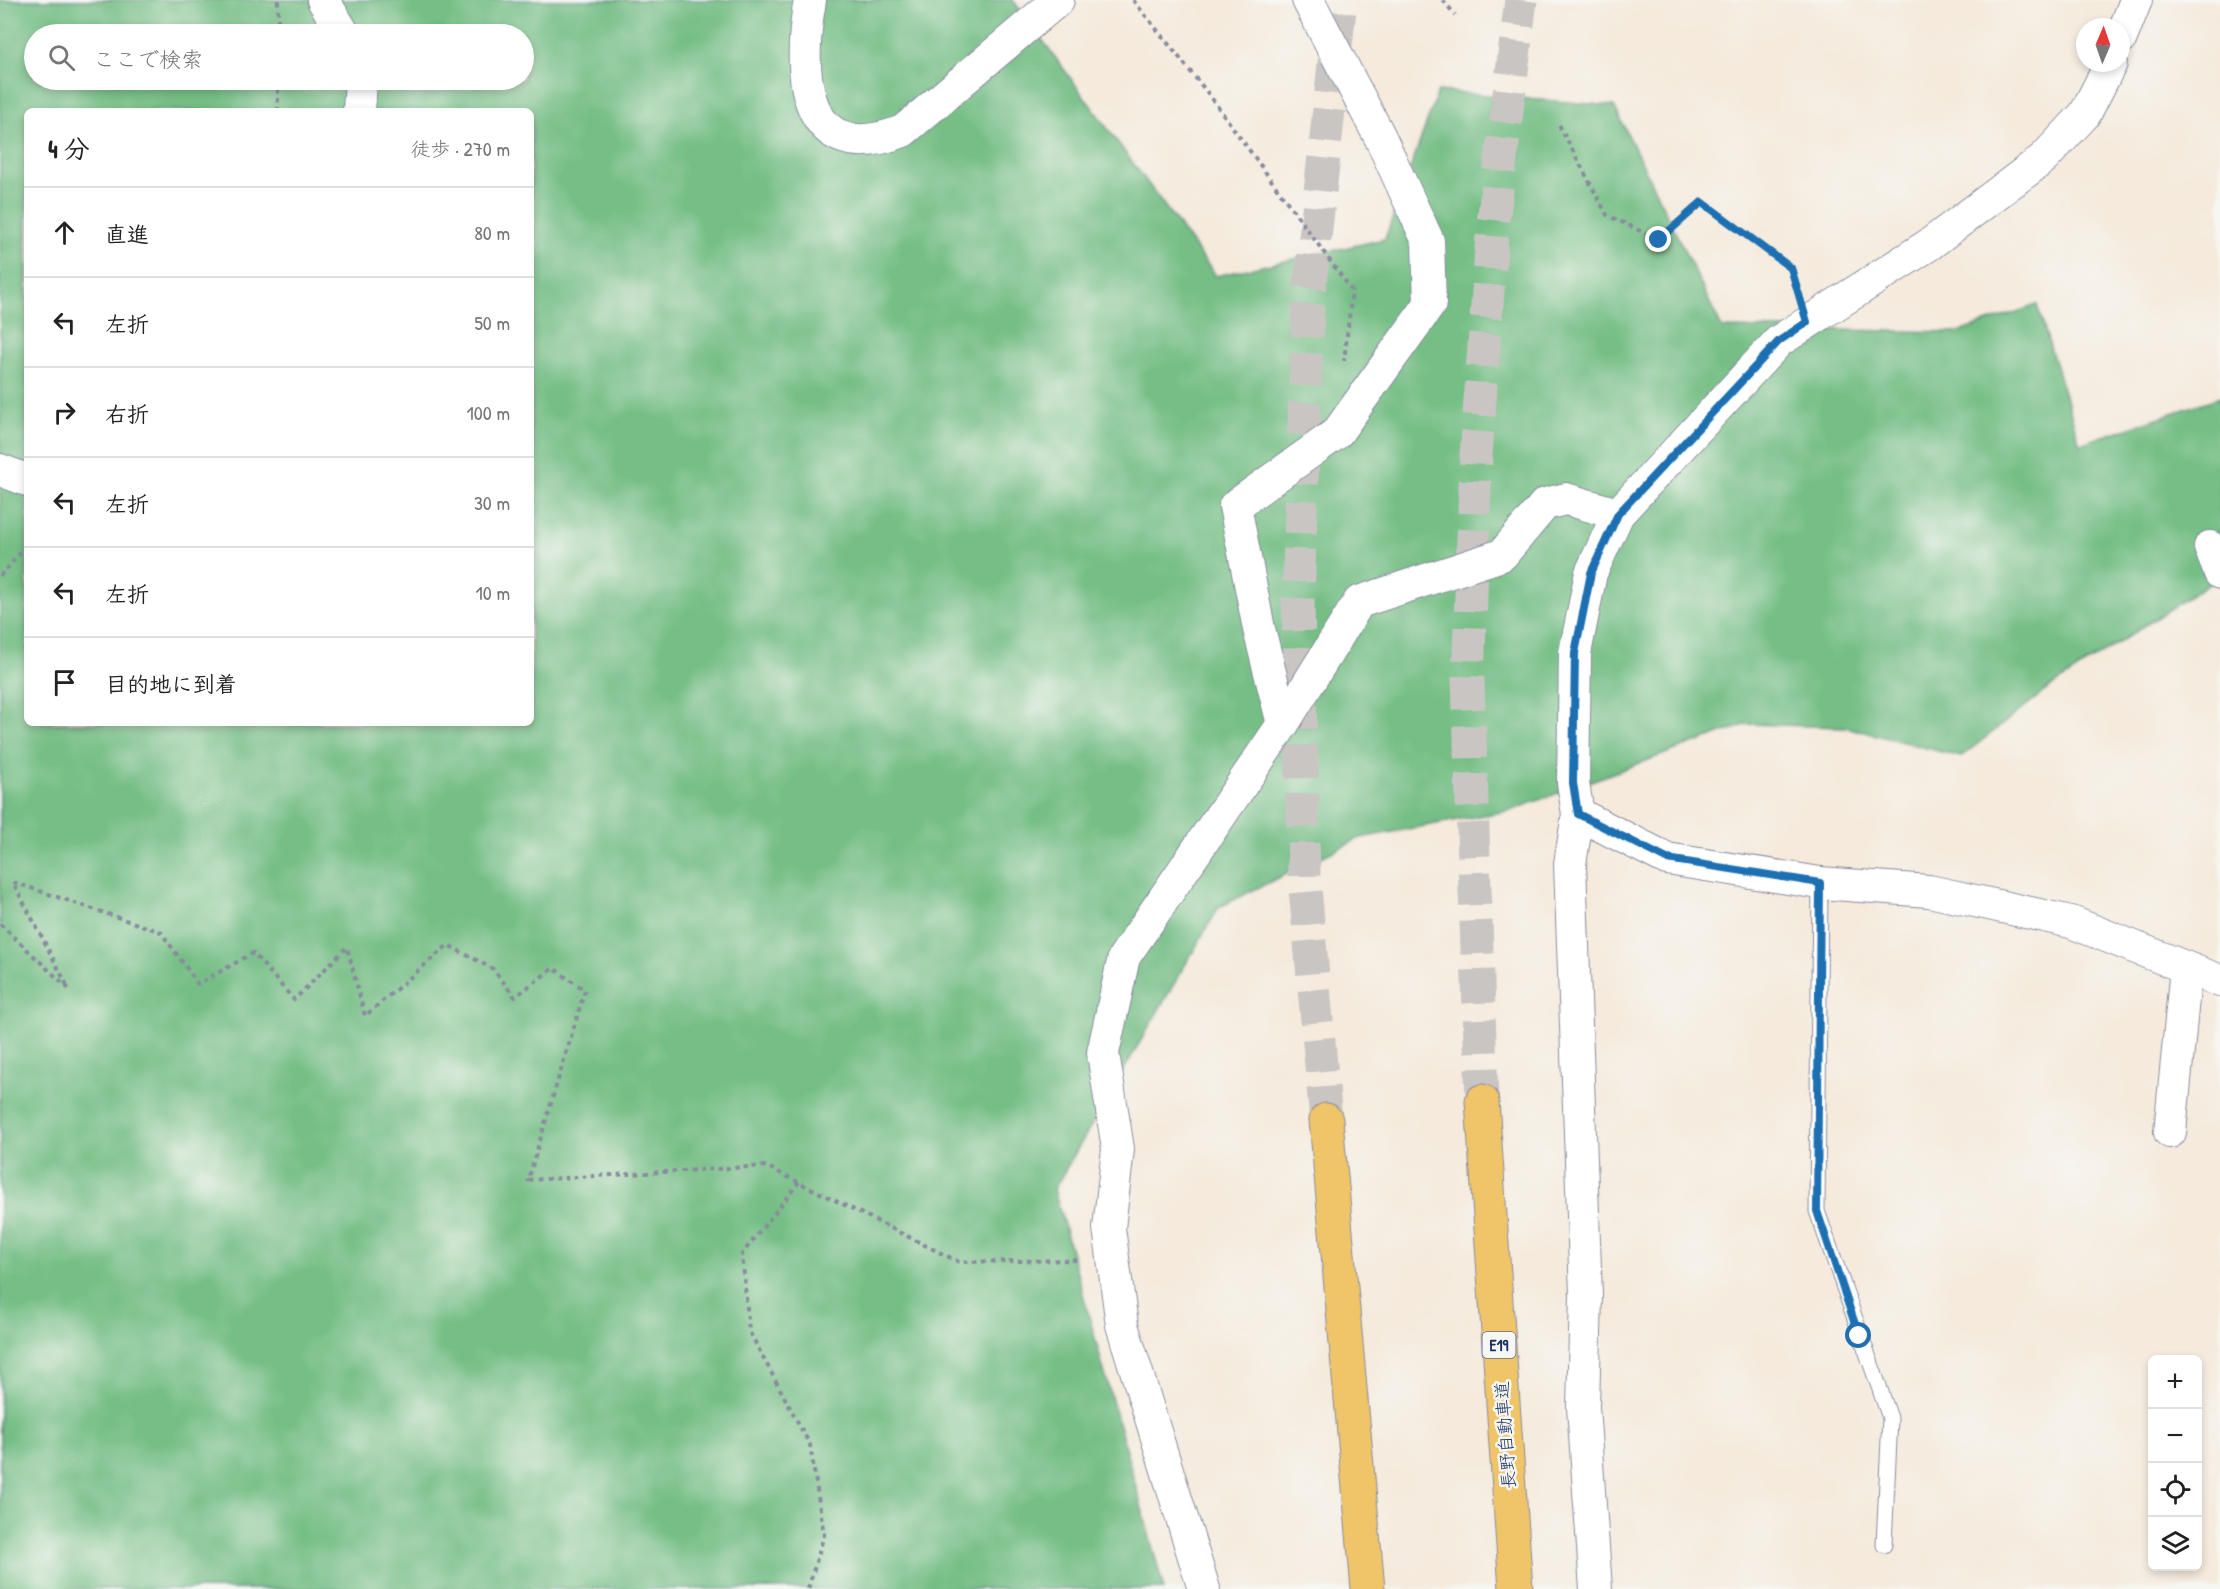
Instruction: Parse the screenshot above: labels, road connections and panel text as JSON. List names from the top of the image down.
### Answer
{
  "streets": {
    "highway": ["E19", "長野自動車道"]
  },
  "north": "top",
  "page": {
    "search": "ここで検索",
    "heading": ["4 分", "徒歩 · 270 m"],
    "list": [
      ["直進", "80 m"],
      ["左折", "50 m"],
      ["右折", "100 m"],
      ["左折", "30 m"],
      ["左折", "10 m"],
      "目的地に到着"
    ],
    "map_buttons": ["+", "−"]
  }
}
